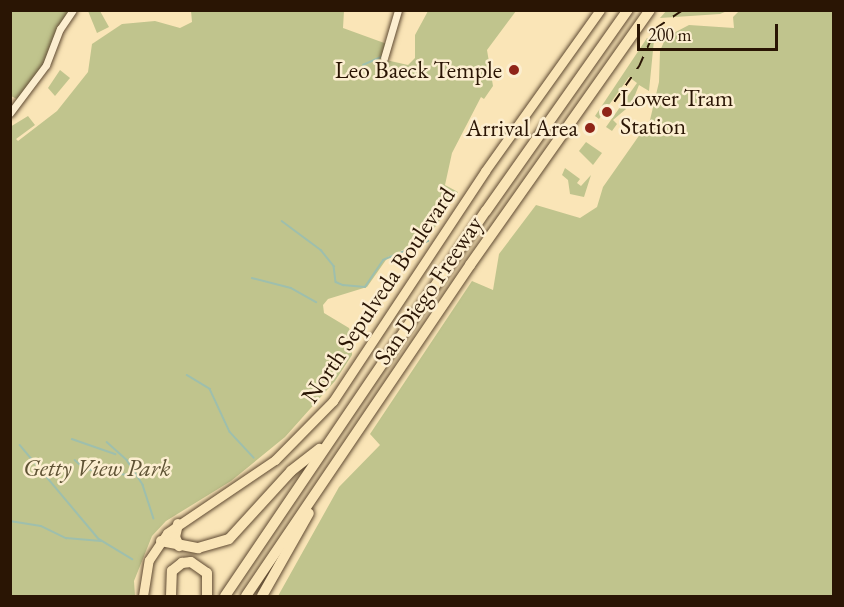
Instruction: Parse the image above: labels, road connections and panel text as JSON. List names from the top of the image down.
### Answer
{
  "streets": {
    "highway": ["San Diego Freeway"],
    "main road": ["North Sepulveda Boulevard"]
  },
  "parks": ["Getty View Park"],
  "places": ["Leo Baeck Temple", "Lower Tram Station", "Arrival Area"],
  "scale_bar": "200 m"
}
